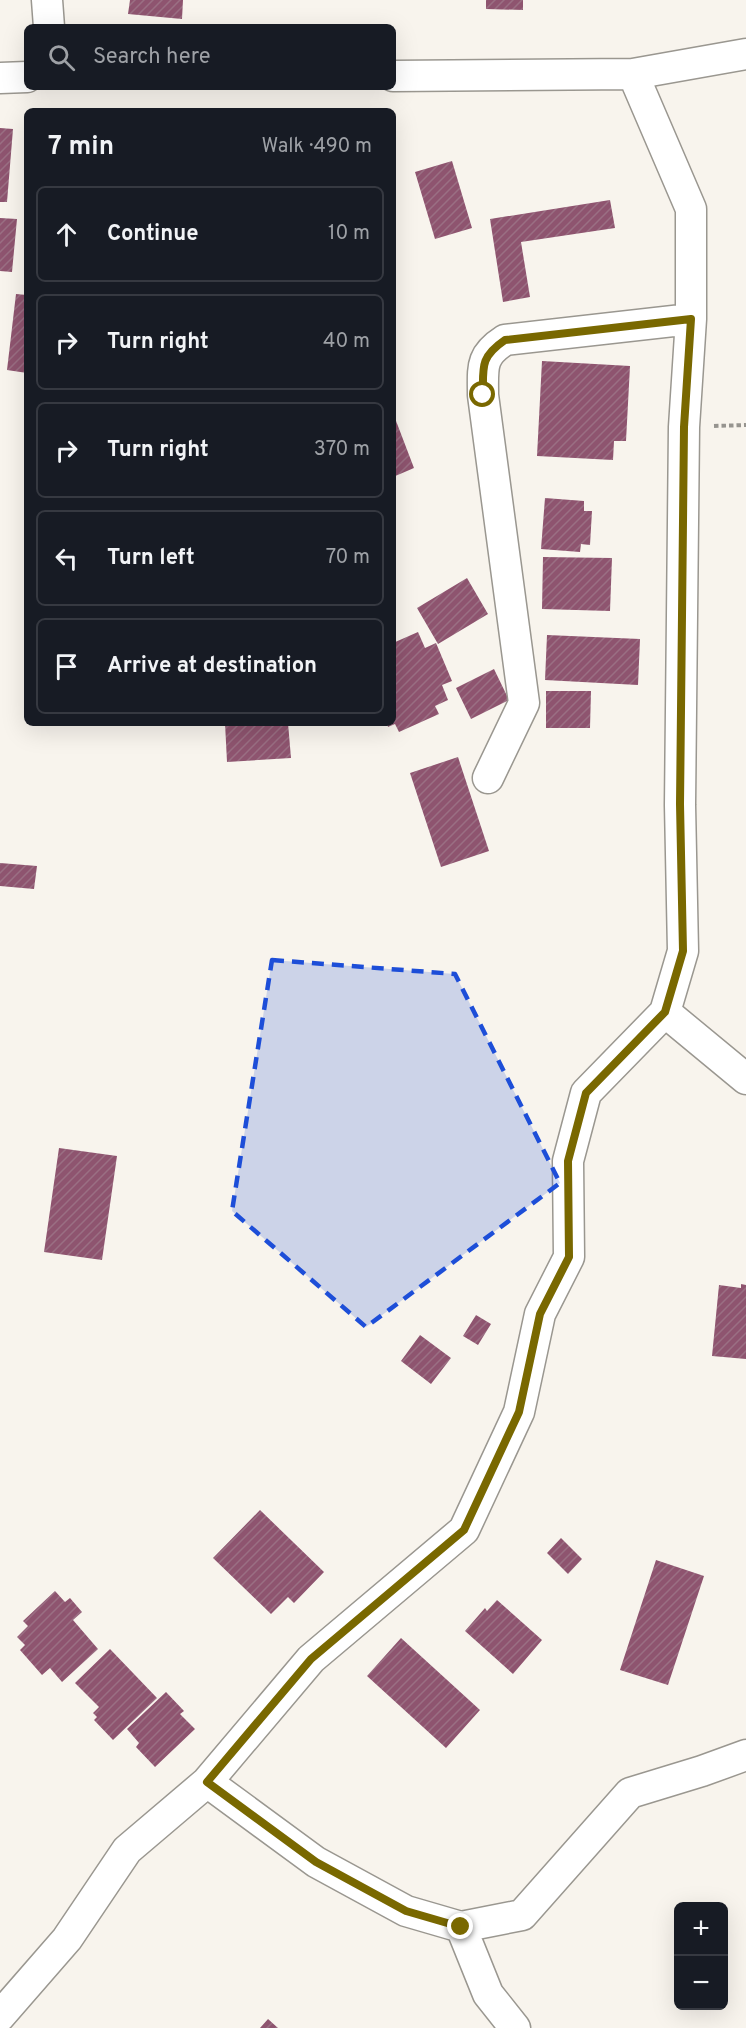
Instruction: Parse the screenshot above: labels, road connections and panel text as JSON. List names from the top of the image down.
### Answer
{
  "page": {
    "search": "Search here",
    "heading": ["7 min", "Walk · 490 m"],
    "list": [
      ["Continue", "10 m"],
      ["Turn right", "40 m"],
      ["Turn right", "370 m"],
      ["Turn left", "70 m"],
      "Arrive at destination"
    ],
    "map_buttons": ["+", "−"]
  }
}
